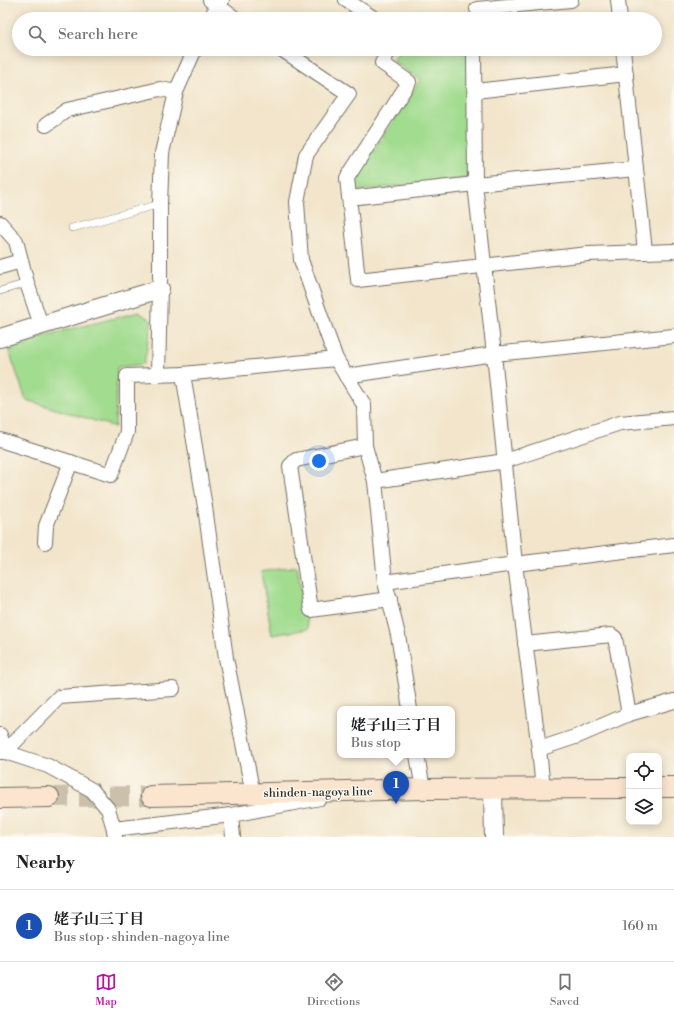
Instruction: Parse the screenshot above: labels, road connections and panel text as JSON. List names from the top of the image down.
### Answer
{
  "streets": {
    "main road": ["shinden-nagoya line"]
  },
  "page": {
    "search": "Search here",
    "popup": ["姥子山三丁目", "Bus stop"],
    "pins": "1",
    "heading": "Nearby",
    "list": [
      {
        "mark": "1",
        "name": "姥子山三丁目",
        "note": "Bus stop · shinden-nagoya line",
        "value": "160 m"
      }
    ],
    "nav": ["Map", "Directions", "Saved"]
  }
}
